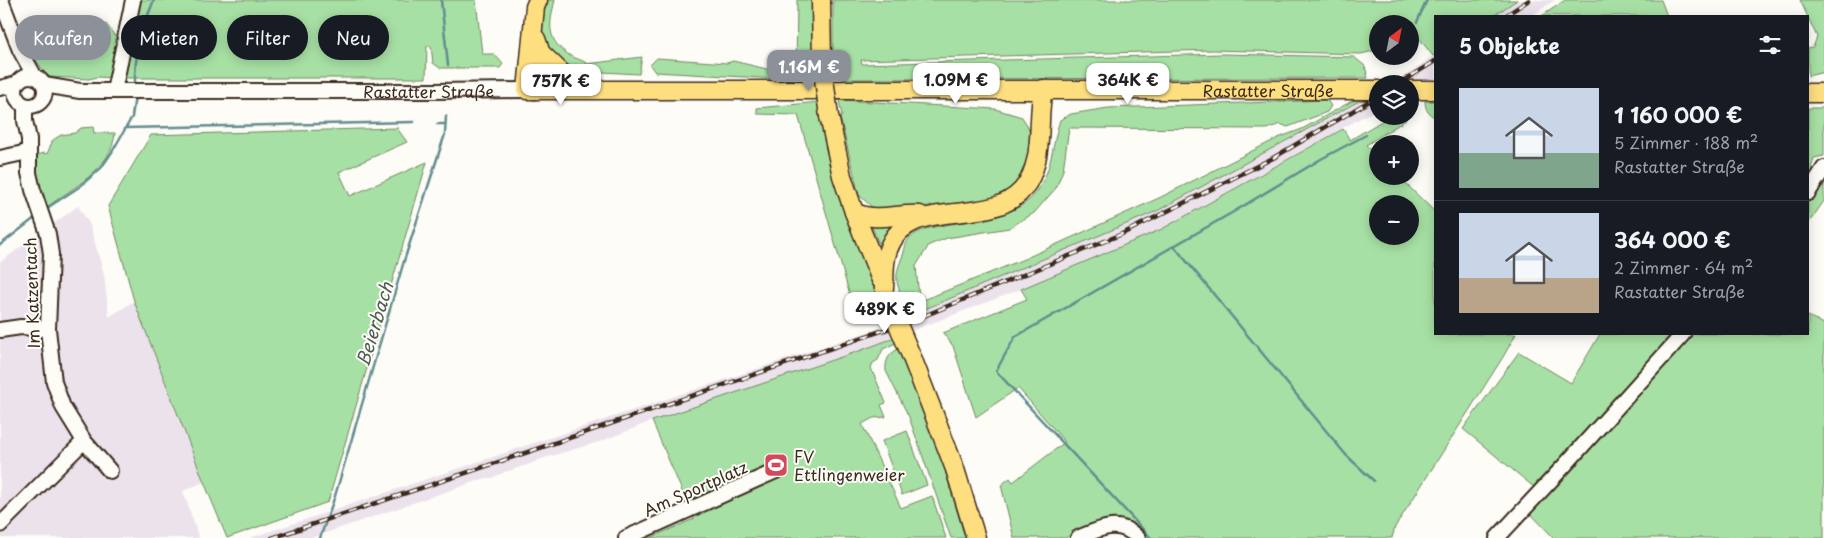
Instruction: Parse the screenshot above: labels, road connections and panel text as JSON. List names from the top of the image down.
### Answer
{
  "streets": {
    "main road": ["Rastatter Straße"],
    "street": ["Im Katzentach", "Am Sportplatz"]
  },
  "crossings": [
    ["Rastatter Straße", "Im Katzentach"]
  ],
  "water": ["Beierbach"],
  "places": {
    "sports": ["FV Ettlingenweier"]
  },
  "north": "top right",
  "page": {
    "map_buttons": ["+", "−"],
    "chip": [
      "Kaufen",
      "Mieten",
      "Filter",
      "Neu"
    ],
    "heading": "5 Objekte",
    "price": [
      "1.16M €",
      "1.09M €",
      "364K €",
      "757K €",
      "489K €"
    ],
    "list": [
      {
        "name": "1 160 000 €",
        "note": "5 Zimmer · 188 m² · Rastatter Straße"
      },
      {
        "name": "364 000 €",
        "note": "2 Zimmer · 64 m² · Rastatter Straße"
      }
    ]
  }
}
